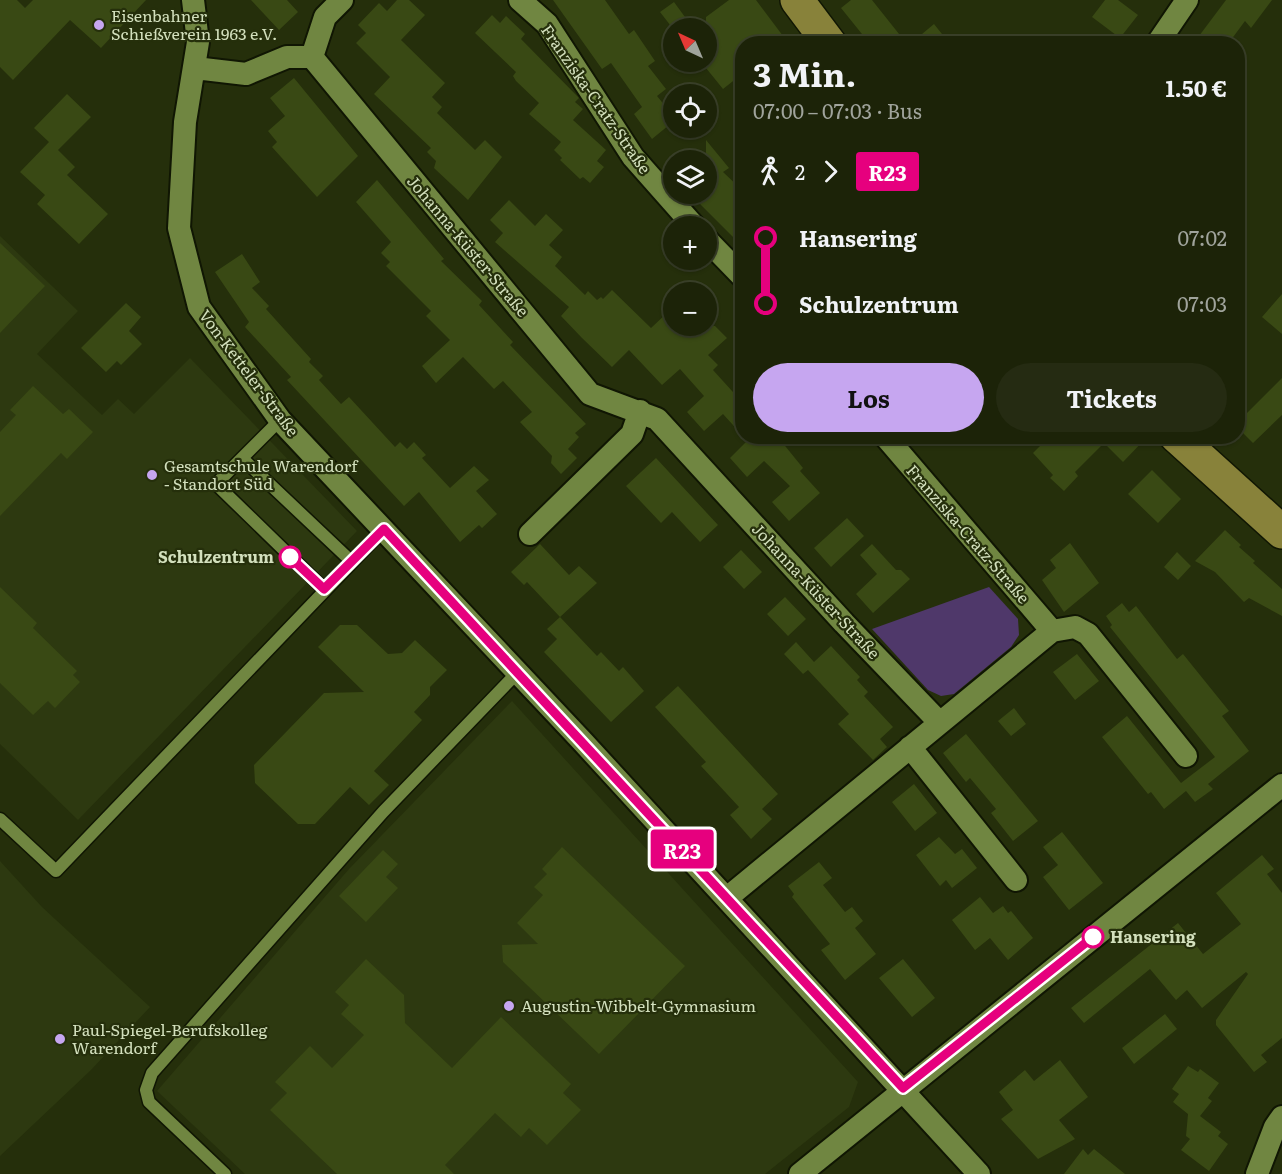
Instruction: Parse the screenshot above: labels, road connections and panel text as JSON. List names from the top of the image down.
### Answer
{
  "streets": {
    "street": ["Franziska-Cratz-Straße", "Johanna-Küster-Straße", "Von-Ketteler-Straße"]
  },
  "places": [
    "Eisenbahner Schießverein 1963 e.V.",
    "Gesamtschule Warendorf - Standort Süd",
    "Schulzentrum",
    "Hansering",
    "Augustin-Wibbelt-Gymnasium",
    "Paul-Spiegel-Berufskolleg Warendorf"
  ],
  "lines": ["bus line R23"],
  "north": "top left",
  "page": {
    "on_map": "R23",
    "map_buttons": ["+", "−"],
    "heading": ["3 Min.", "07:00 – 07:03 · Bus", "1.50 €"],
    "legs": ["2", "R23"],
    "list": [
      {
        "name": "Hansering",
        "value": "07:02"
      },
      {
        "name": "Schulzentrum",
        "value": "07:03"
      }
    ],
    "buttons": ["Los", "Tickets"]
  }
}
